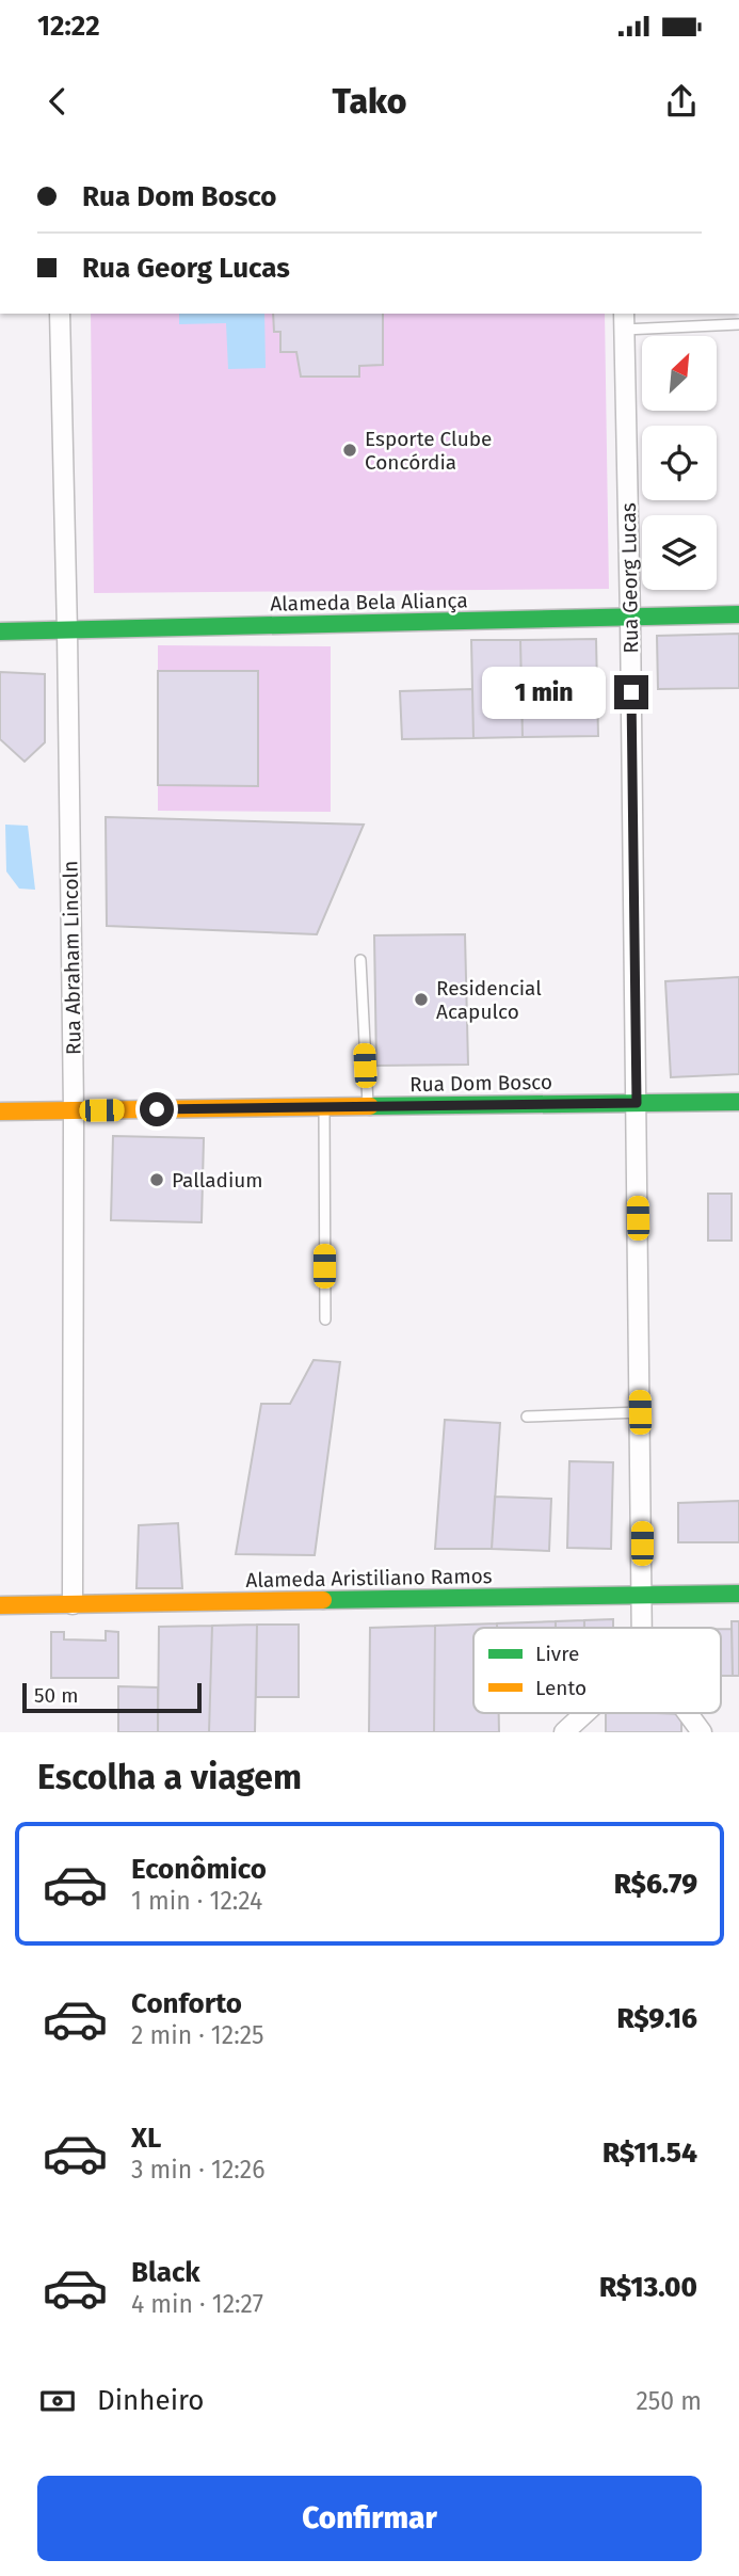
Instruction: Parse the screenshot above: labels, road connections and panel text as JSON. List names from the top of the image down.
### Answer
{
  "streets": {
    "street": [
      "Rua Georg Lucas",
      "Alameda Bela Aliança",
      "Rua Abraham Lincoln",
      "Rua Dom Bosco",
      "Alameda Aristiliano Ramos"
    ]
  },
  "crossings": [
    ["Rua Georg Lucas", "Alameda Bela Aliança"],
    ["Rua Georg Lucas", "Rua Dom Bosco"],
    ["Rua Georg Lucas", "Alameda Aristiliano Ramos"],
    ["Alameda Bela Aliança", "Rua Abraham Lincoln"],
    ["Rua Abraham Lincoln", "Rua Dom Bosco"],
    ["Rua Abraham Lincoln", "Alameda Aristiliano Ramos"]
  ],
  "places": ["Esporte Clube Concórdia", "Residencial Acapulco", "Palladium"],
  "legend": ["Livre", "Lento"],
  "scale_bar": "50 m",
  "north": "top right",
  "page": {
    "status": "12:22",
    "header": "Tako",
    "banner": ["Rua Dom Bosco", "Rua Georg Lucas"],
    "bubble": "1 min",
    "scale": "50 m",
    "heading": "Escolha a viagem",
    "list": [
      {
        "name": "Econômico",
        "note": "1 min · 12:24",
        "value": "R$6.79"
      },
      {
        "name": "Conforto",
        "note": "2 min · 12:25",
        "value": "R$9.16"
      },
      {
        "name": "XL",
        "note": "3 min · 12:26",
        "value": "R$11.54"
      },
      {
        "name": "Black",
        "note": "4 min · 12:27",
        "value": "R$13.00"
      }
    ],
    "pay": ["Dinheiro", "250 m"],
    "buttons": "Confirmar"
  }
}
